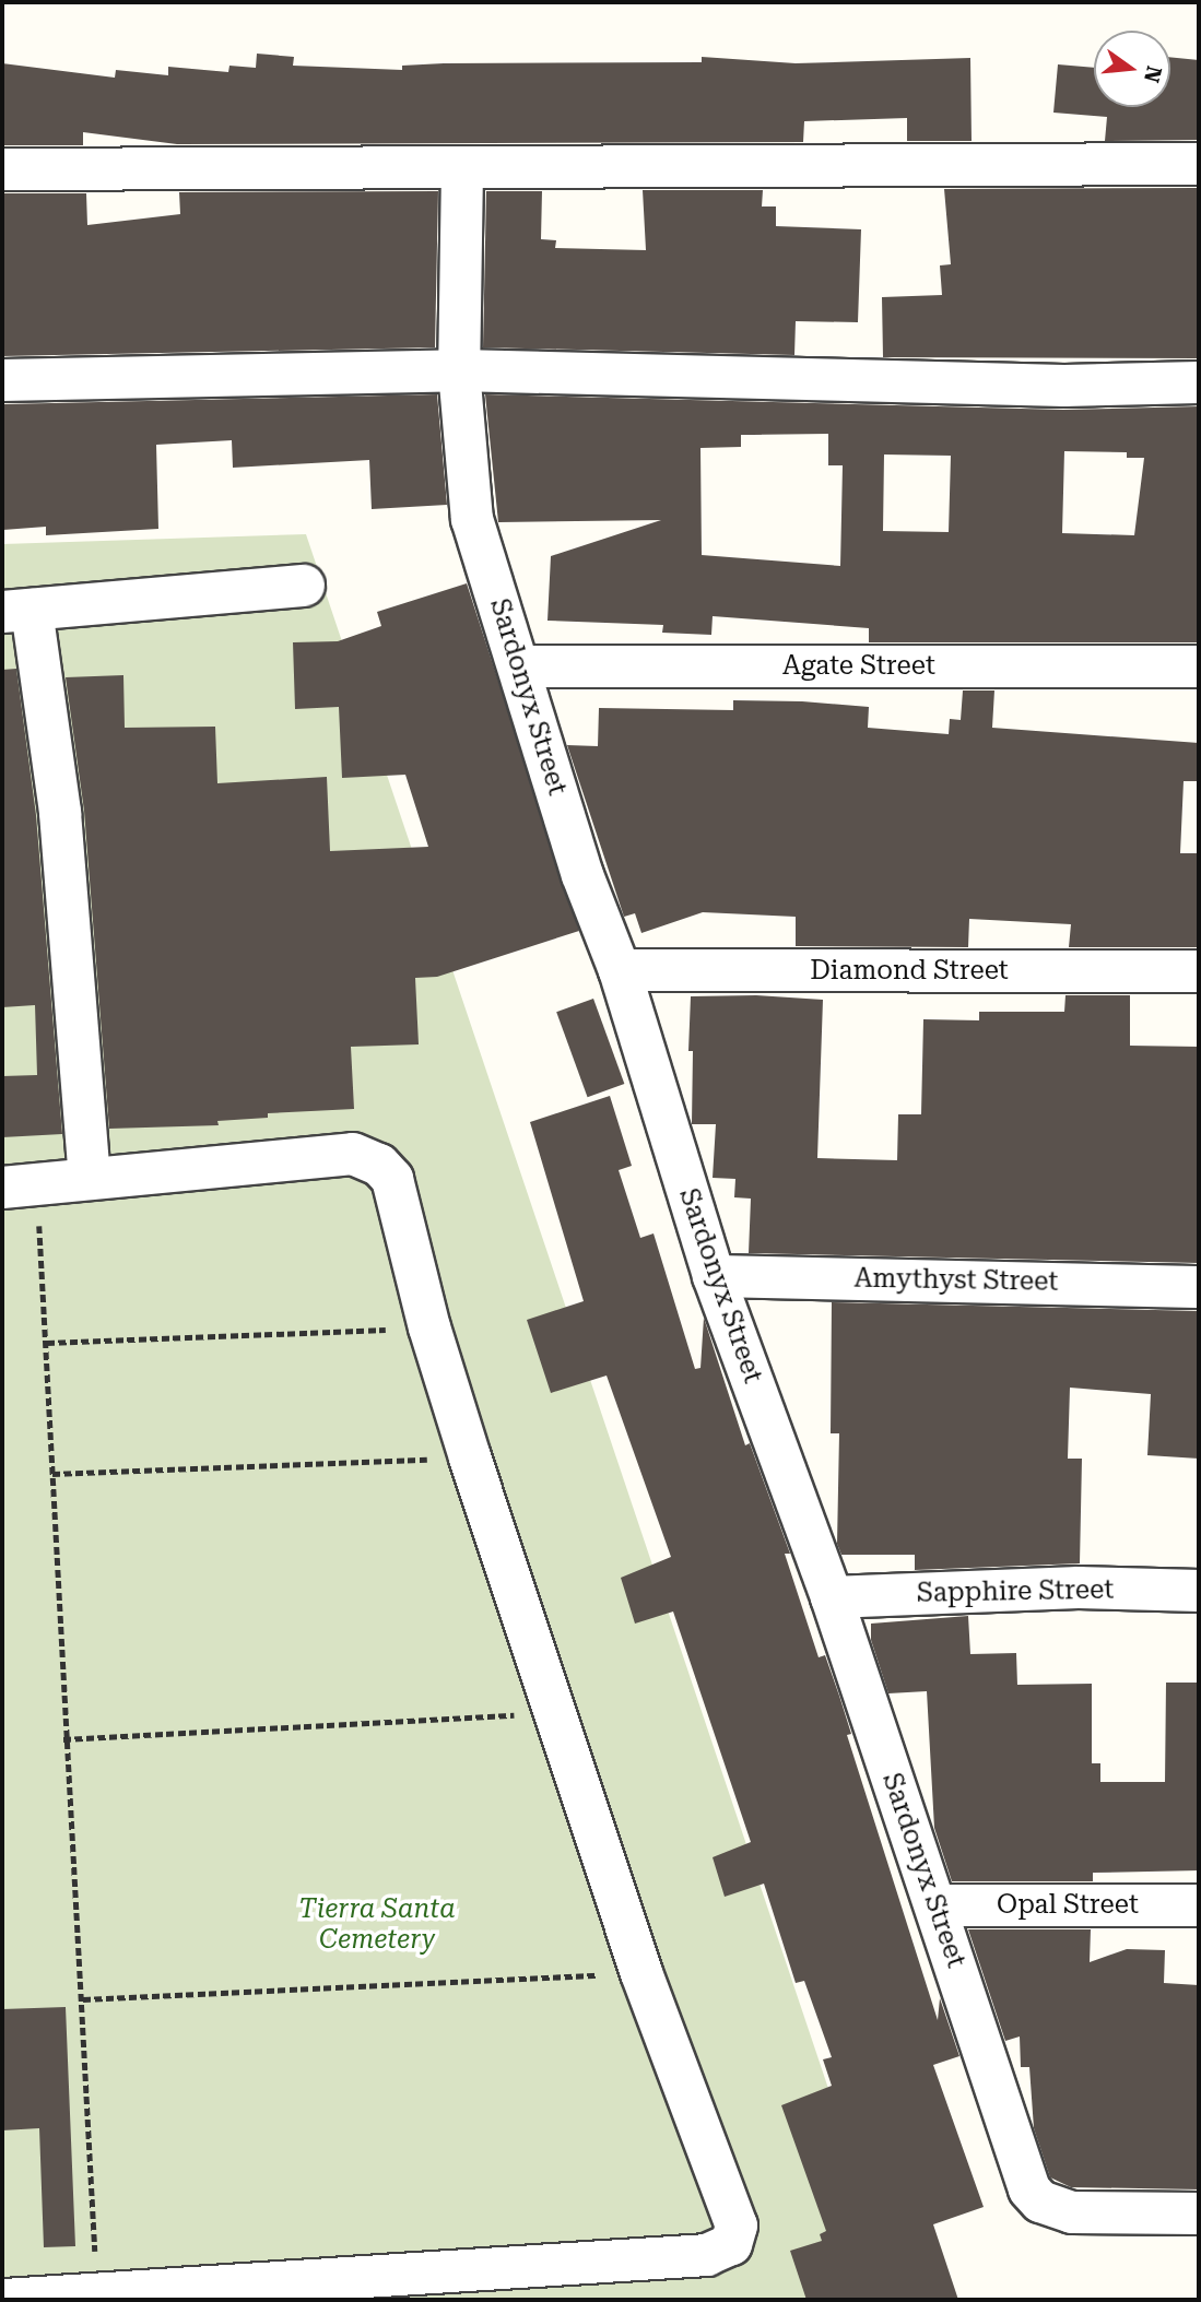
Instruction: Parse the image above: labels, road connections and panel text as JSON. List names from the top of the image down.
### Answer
{
  "streets": {
    "street": [
      "Agate Street",
      "Sardonyx Street",
      "Diamond Street",
      "Amythyst Street",
      "Sapphire Street",
      "Opal Street"
    ]
  },
  "crossings": [
    ["Agate Street", "Sardonyx Street"],
    ["Sardonyx Street", "Diamond Street"],
    ["Sardonyx Street", "Amythyst Street"],
    ["Sardonyx Street", "Sapphire Street"],
    ["Sardonyx Street", "Opal Street"]
  ],
  "parks": ["Tierra Santa Cemetery"],
  "north": "right"
}
